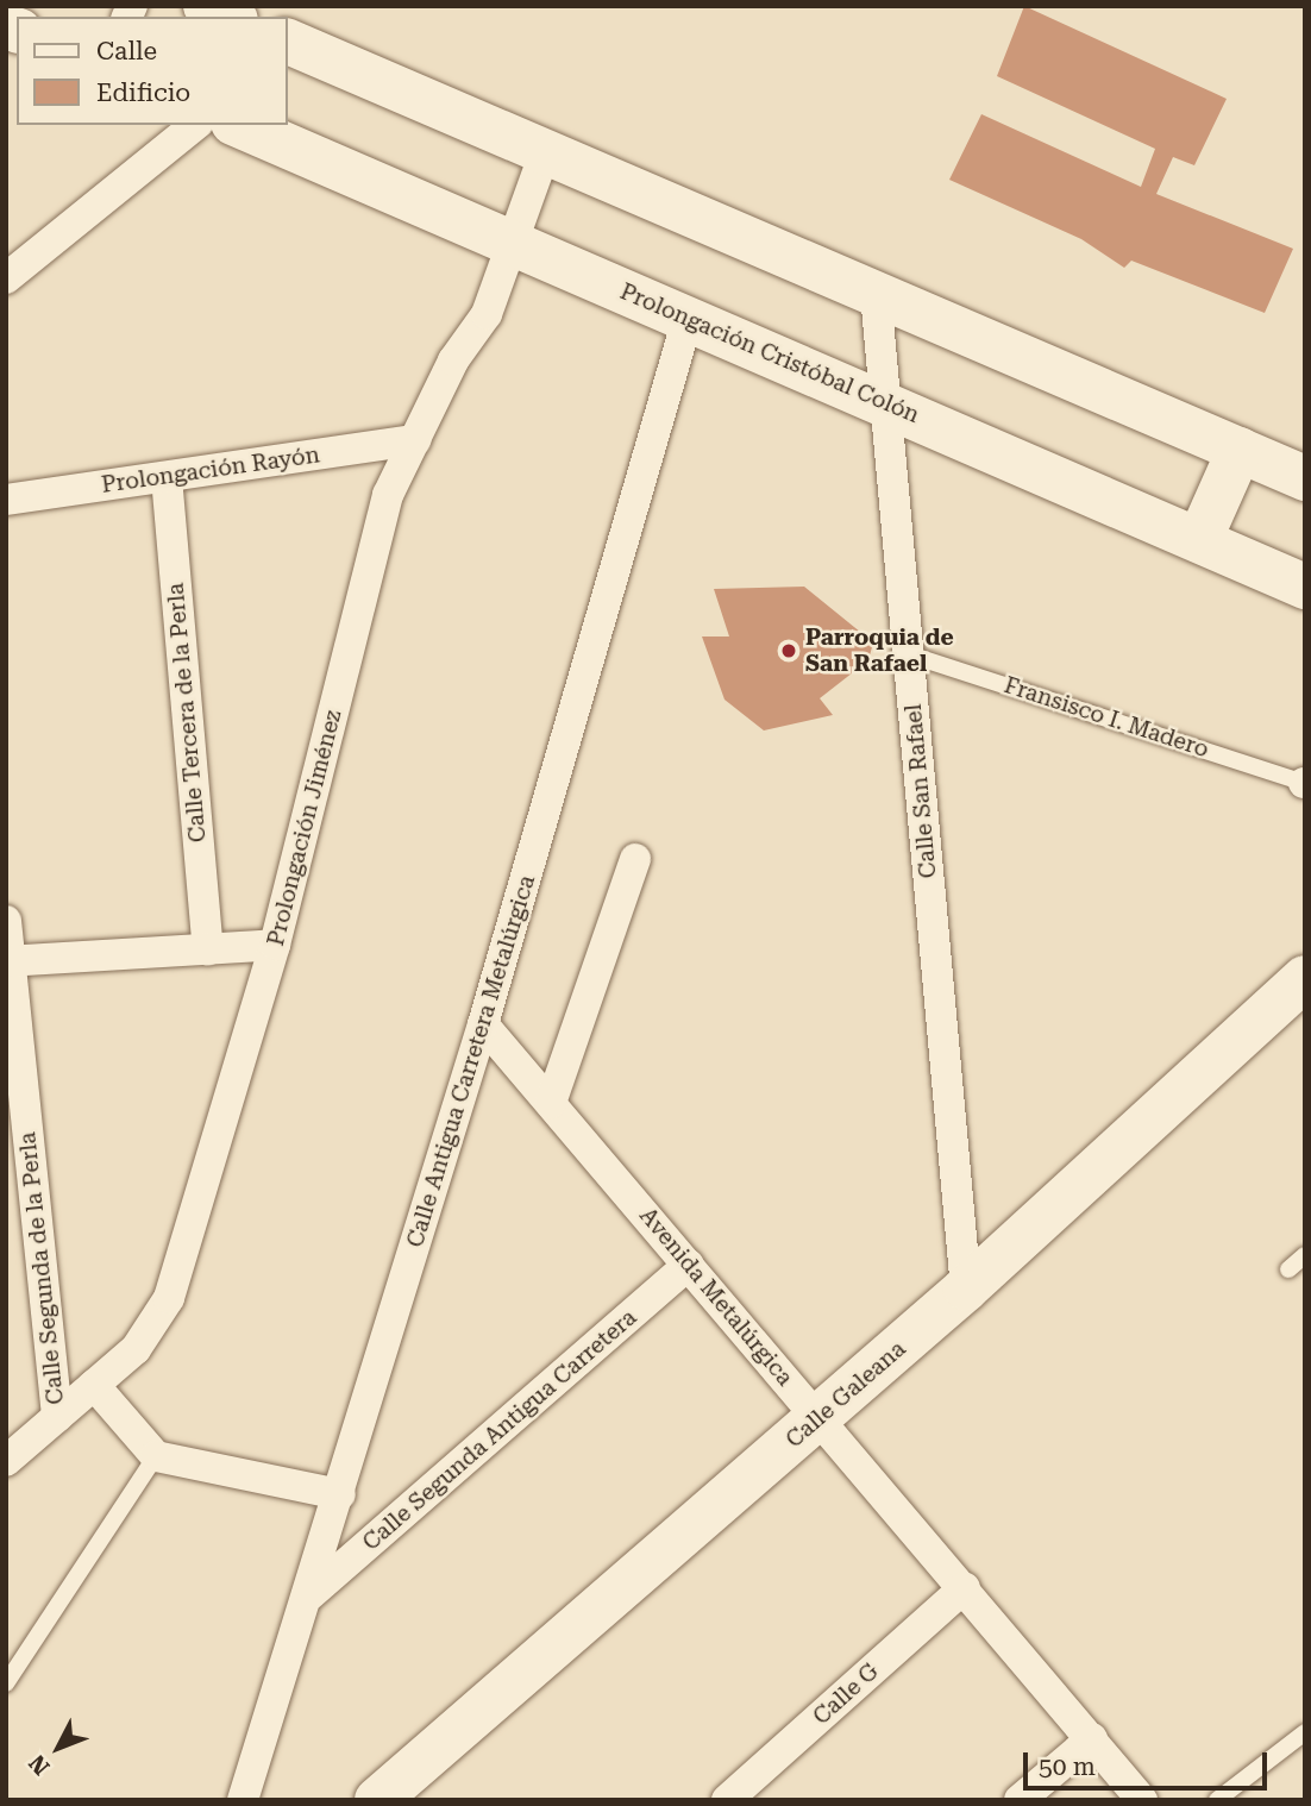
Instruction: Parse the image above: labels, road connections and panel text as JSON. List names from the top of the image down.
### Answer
{
  "streets": {
    "street": [
      "Prolongación Cristóbal Colón",
      "Prolongación Rayón",
      "Calle Tercera de la Perla",
      "Calle San Rafael",
      "Prolongación Jiménez",
      "Calle Antigua Carretera Metalúrgica",
      "Calle Segunda de la Perla",
      "Avenida Metalúrgica",
      "Calle Galeana",
      "Calle Segunda Antigua Carretera",
      "Calle G"
    ],
    "lane": ["Fransisco I. Madero"]
  },
  "crossings": [
    ["Prolongación Cristóbal Colón", "Calle San Rafael"],
    ["Prolongación Cristóbal Colón", "Prolongación Jiménez"],
    ["Prolongación Cristóbal Colón", "Calle Antigua Carretera Metalúrgica"],
    ["Prolongación Rayón", "Calle Tercera de la Perla"],
    ["Prolongación Rayón", "Prolongación Jiménez"],
    ["Fransisco I. Madero", "Calle San Rafael"],
    ["Calle San Rafael", "Calle Galeana"],
    ["Prolongación Jiménez", "Calle Segunda de la Perla"],
    ["Calle Antigua Carretera Metalúrgica", "Avenida Metalúrgica"],
    ["Calle Antigua Carretera Metalúrgica", "Calle Segunda Antigua Carretera"],
    ["Avenida Metalúrgica", "Calle Galeana"],
    ["Avenida Metalúrgica", "Calle Segunda Antigua Carretera"],
    ["Avenida Metalúrgica", "Calle G"]
  ],
  "places": ["Parroquia de San Rafael"],
  "legend": ["Calle", "Edificio"],
  "scale_bar": "50 m",
  "north": "bottom left"
}
